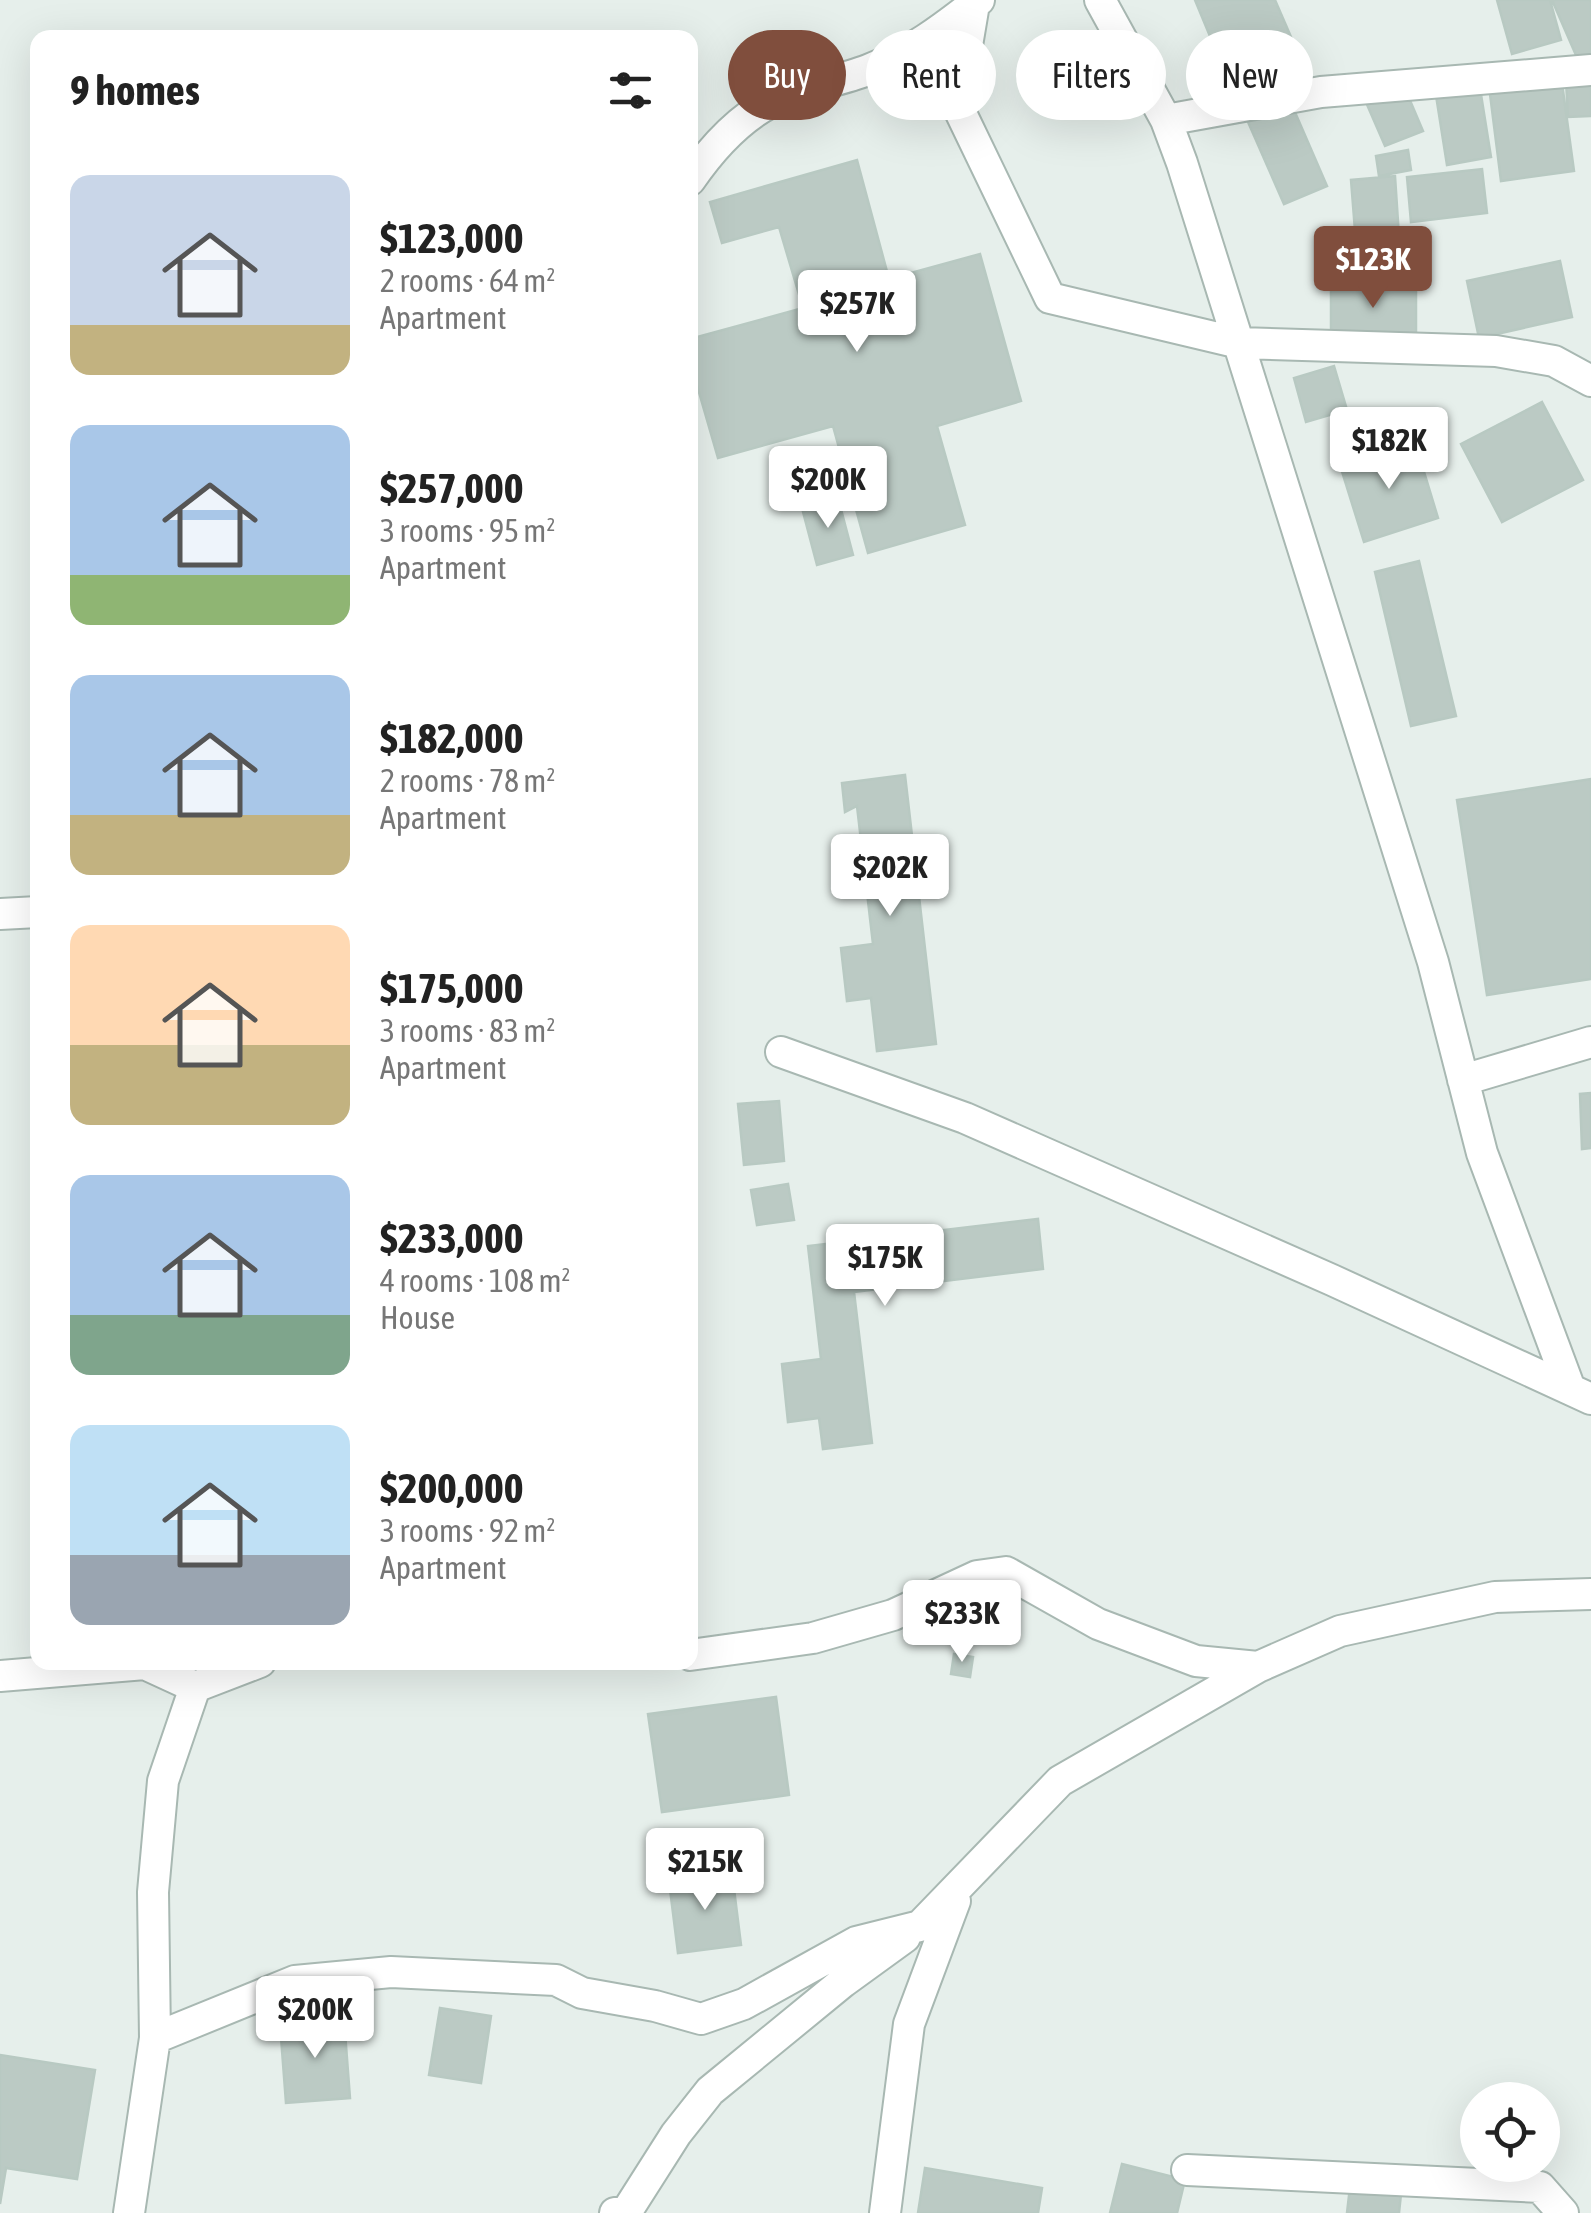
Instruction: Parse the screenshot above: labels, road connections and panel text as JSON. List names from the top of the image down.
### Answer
{
  "page": {
    "chip": [
      "Buy",
      "Rent",
      "Filters",
      "New"
    ],
    "heading": "9 homes",
    "list": [
      {
        "name": "$123,000",
        "note": "2 rooms · 64 m² · Apartment"
      },
      {
        "name": "$257,000",
        "note": "3 rooms · 95 m² · Apartment"
      },
      {
        "name": "$182,000",
        "note": "2 rooms · 78 m² · Apartment"
      },
      {
        "name": "$175,000",
        "note": "3 rooms · 83 m² · Apartment"
      },
      {
        "name": "$233,000",
        "note": "4 rooms · 108 m² · House"
      },
      {
        "name": "$200,000",
        "note": "3 rooms · 92 m² · Apartment"
      }
    ],
    "price": [
      "$123K",
      "$257K",
      "$182K",
      "$200K",
      "$202K",
      "$175K",
      "$233K",
      "$215K",
      "$200K"
    ]
  }
}
